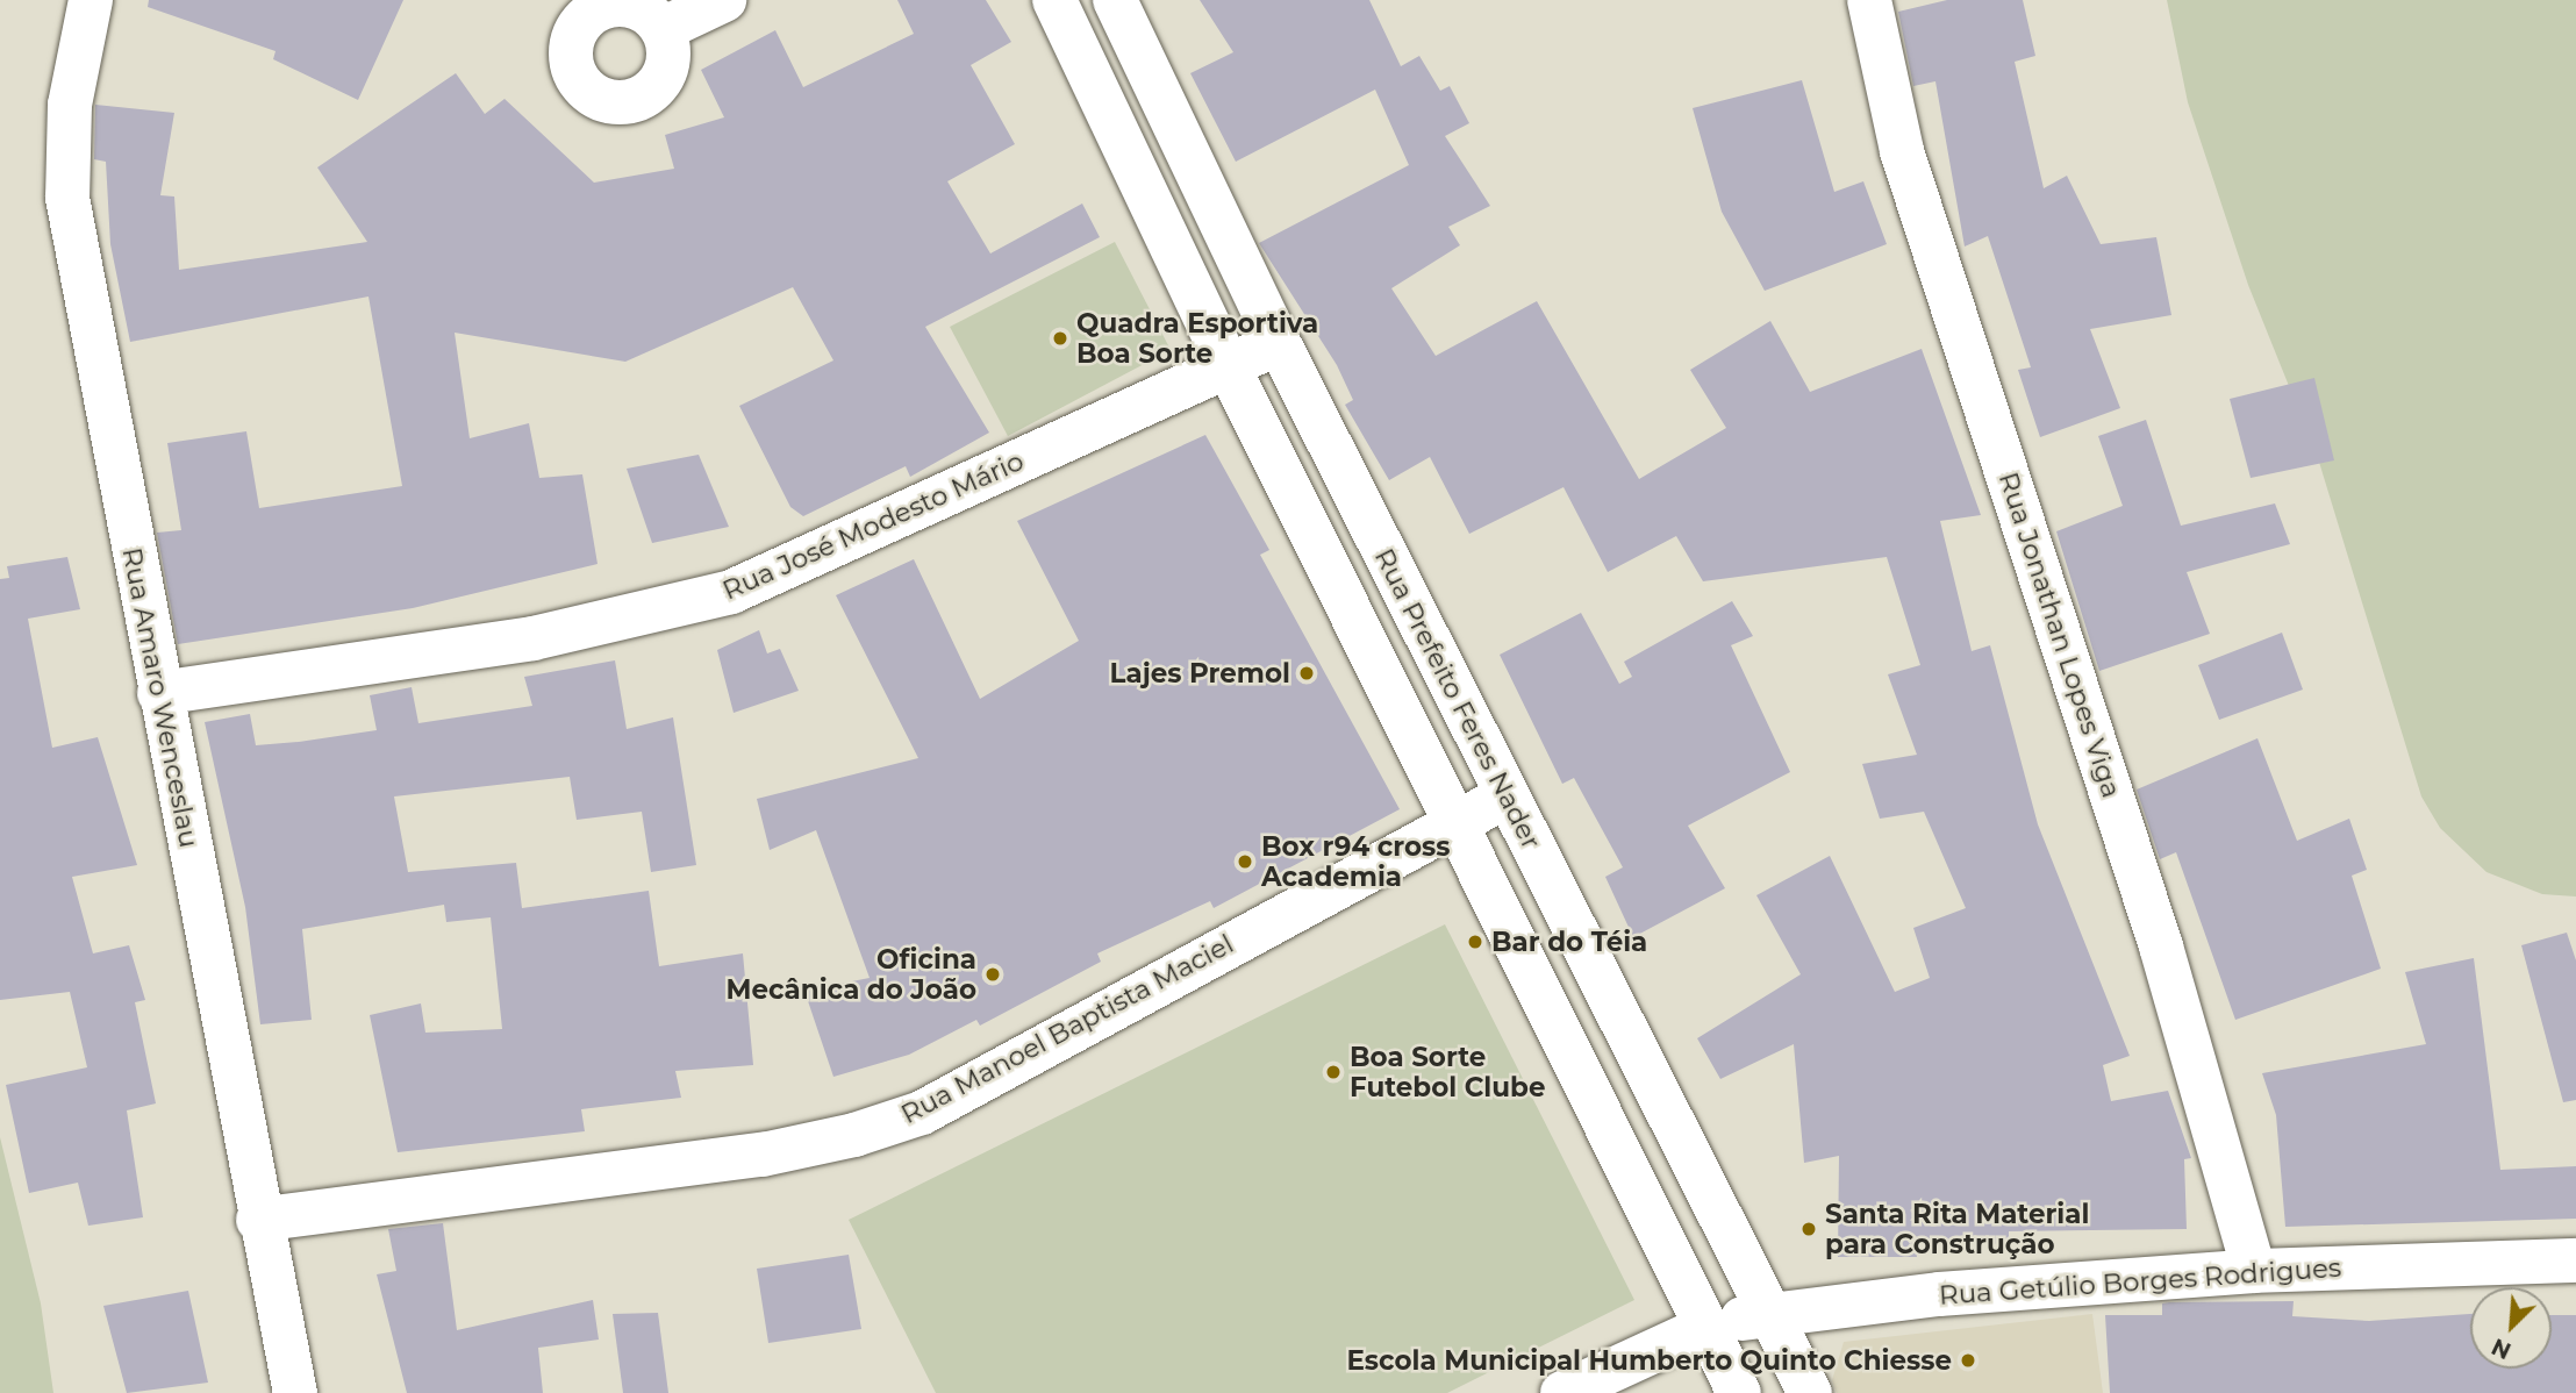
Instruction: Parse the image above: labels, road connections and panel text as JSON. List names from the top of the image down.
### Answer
{
  "streets": {
    "street": [
      "Rua José Modesto Mário",
      "Rua Jonathan Lopes Viga",
      "Rua Amaro Wenceslau",
      "Rua Prefeito Feres Nader",
      "Rua Manoel Baptista Maciel",
      "Rua Getúlio Borges Rodrigues"
    ]
  },
  "crossings": [
    ["Rua José Modesto Mário", "Rua Amaro Wenceslau"],
    ["Rua José Modesto Mário", "Rua Prefeito Feres Nader"],
    ["Rua Jonathan Lopes Viga", "Rua Getúlio Borges Rodrigues"],
    ["Rua Amaro Wenceslau", "Rua Manoel Baptista Maciel"],
    ["Rua Prefeito Feres Nader", "Rua Manoel Baptista Maciel"],
    ["Rua Prefeito Feres Nader", "Rua Getúlio Borges Rodrigues"]
  ],
  "places": [
    "Quadra Esportiva Boa Sorte",
    "Lajes Premol",
    "Box r94 cross Academia",
    "Bar do Téia",
    "Oficina Mecânica do João",
    "Boa Sorte Futebol Clube",
    "Santa Rita Material para Construção",
    "Escola Municipal Humberto Quinto Chiesse"
  ],
  "north": "bottom left"
}
